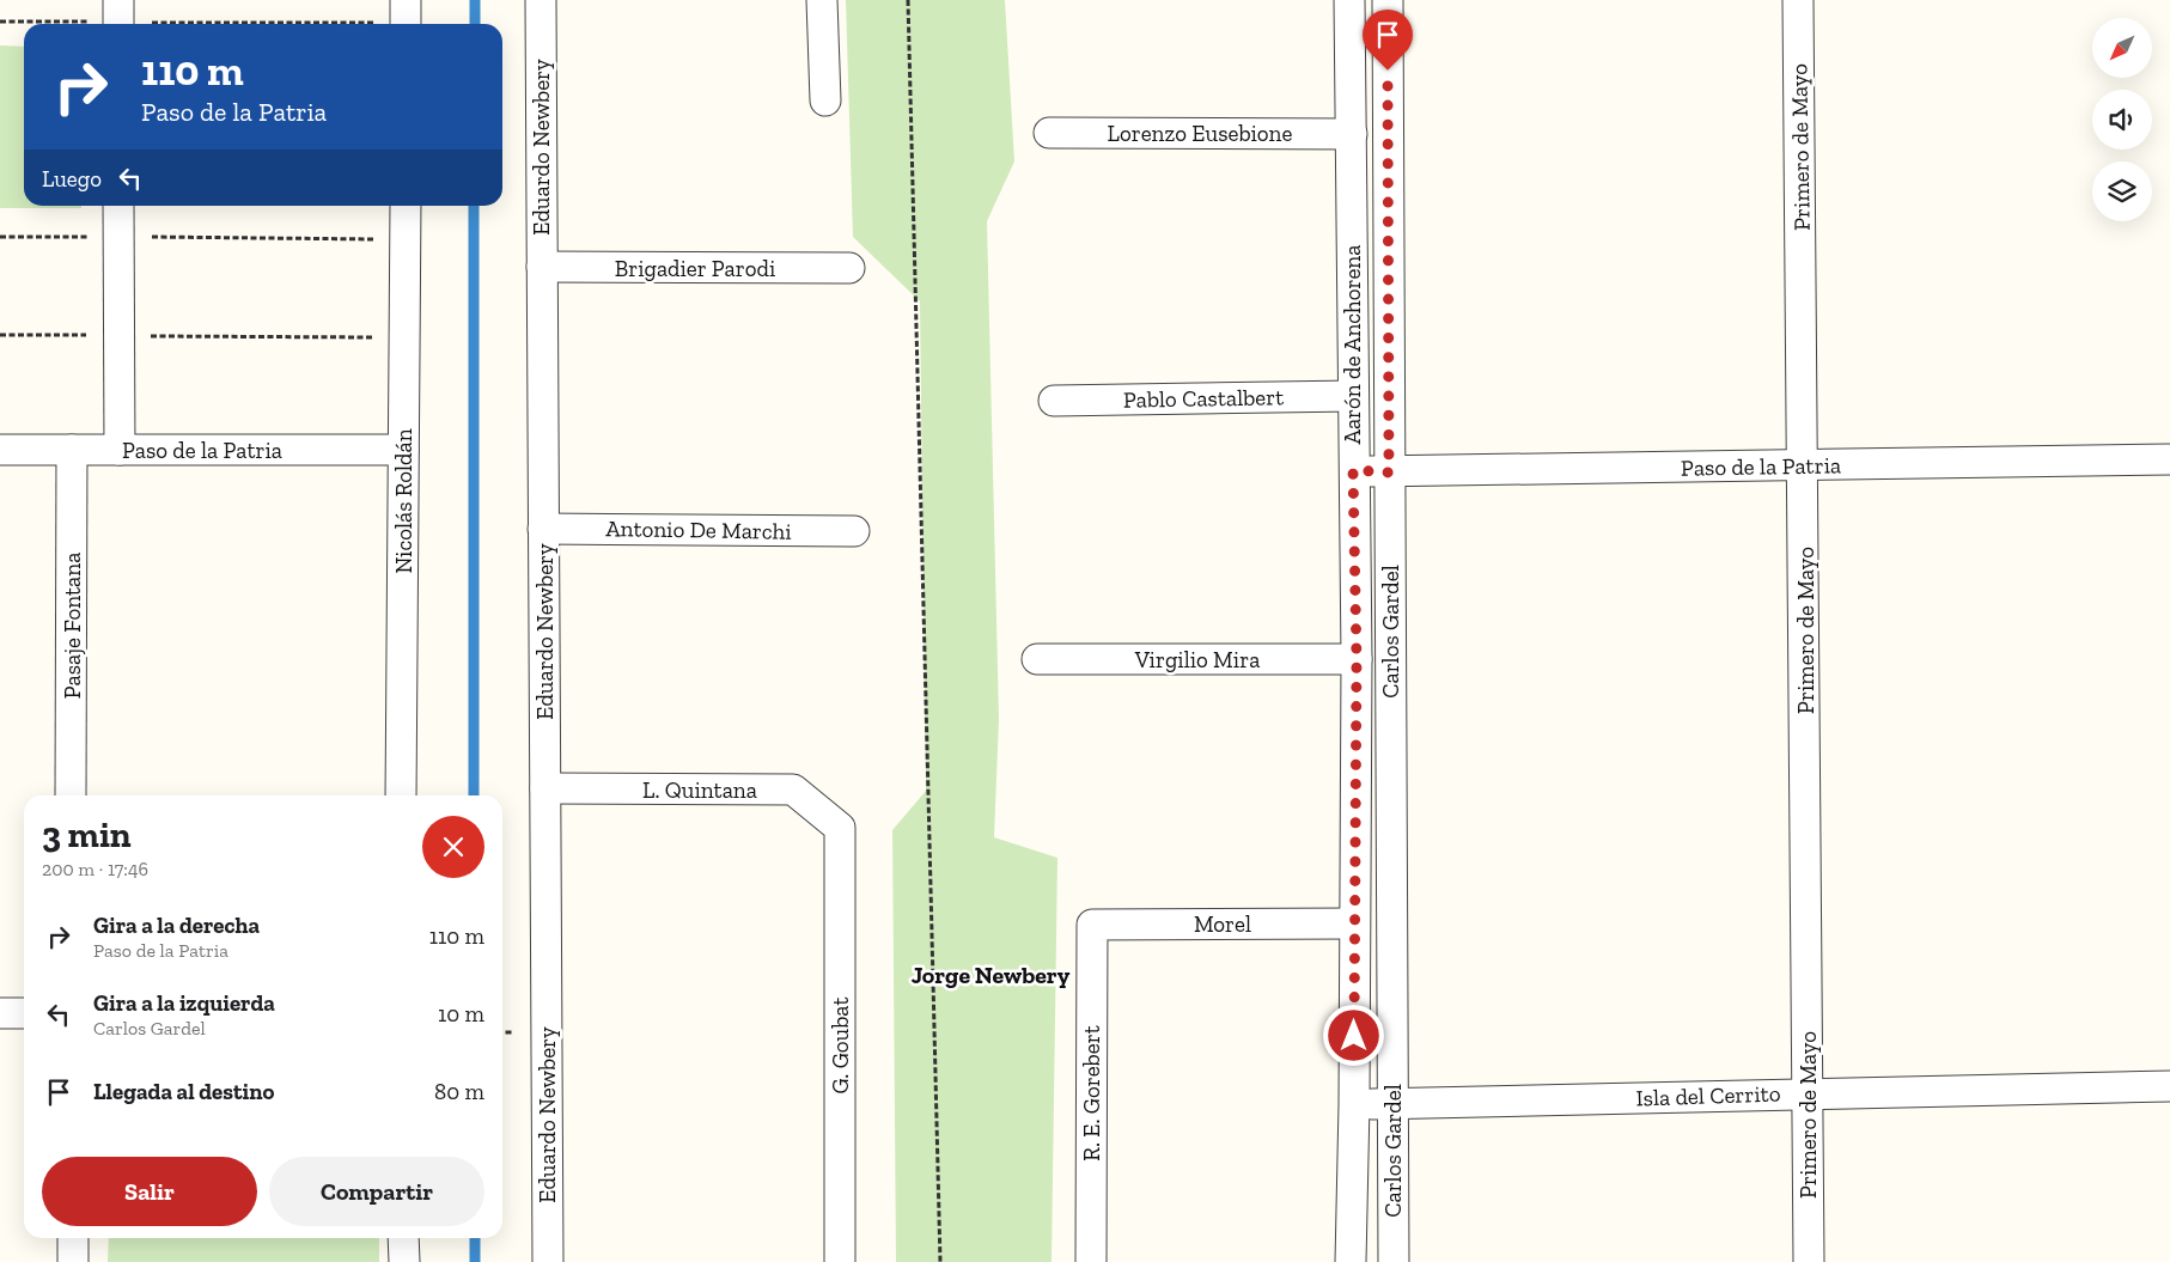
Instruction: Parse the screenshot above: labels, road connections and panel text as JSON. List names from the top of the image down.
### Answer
{
  "streets": {
    "street": [
      "Lorenzo Eusebione",
      "Eduardo Newbery",
      "Primero de Mayo",
      "Brigadier Parodi",
      "Aarón de Anchorena",
      "Pablo Castalbert",
      "Paso de la Patria",
      "Nicolás Roldán",
      "Antonio De Marchi",
      "Pasaje Fontana",
      "Carlos Gardel",
      "Virgilio Mira",
      "L. Quintana",
      "Morel",
      "G. Goubat",
      "R. E. Gorebert",
      "Isla del Cerrito"
    ]
  },
  "crossings": [
    ["Lorenzo Eusebione", "Aarón de Anchorena"],
    ["Eduardo Newbery", "Brigadier Parodi"],
    ["Eduardo Newbery", "Antonio De Marchi"],
    ["Eduardo Newbery", "L. Quintana"],
    ["Primero de Mayo", "Paso de la Patria"],
    ["Primero de Mayo", "Isla del Cerrito"],
    ["Aarón de Anchorena", "Pablo Castalbert"],
    ["Aarón de Anchorena", "Paso de la Patria"],
    ["Aarón de Anchorena", "Virgilio Mira"],
    ["Aarón de Anchorena", "Morel"],
    ["Aarón de Anchorena", "Isla del Cerrito"],
    ["Paso de la Patria", "Nicolás Roldán"],
    ["Paso de la Patria", "Pasaje Fontana"],
    ["Paso de la Patria", "Carlos Gardel"],
    ["Carlos Gardel", "Isla del Cerrito"],
    ["L. Quintana", "G. Goubat"],
    ["Morel", "R. E. Gorebert"]
  ],
  "districts": ["Jorge Newbery"],
  "north": "bottom left",
  "page": {
    "turn": ["110 m", "Paso de la Patria"],
    "then": "Luego",
    "heading": ["3 min", "200 m · 17:46"],
    "list": [
      {
        "name": "Gira a la derecha",
        "note": "Paso de la Patria",
        "value": "110 m"
      },
      {
        "name": "Gira a la izquierda",
        "note": "Carlos Gardel",
        "value": "10 m"
      },
      {
        "name": "Llegada al destino",
        "value": "80 m"
      }
    ],
    "buttons": ["Salir", "Compartir"]
  }
}
